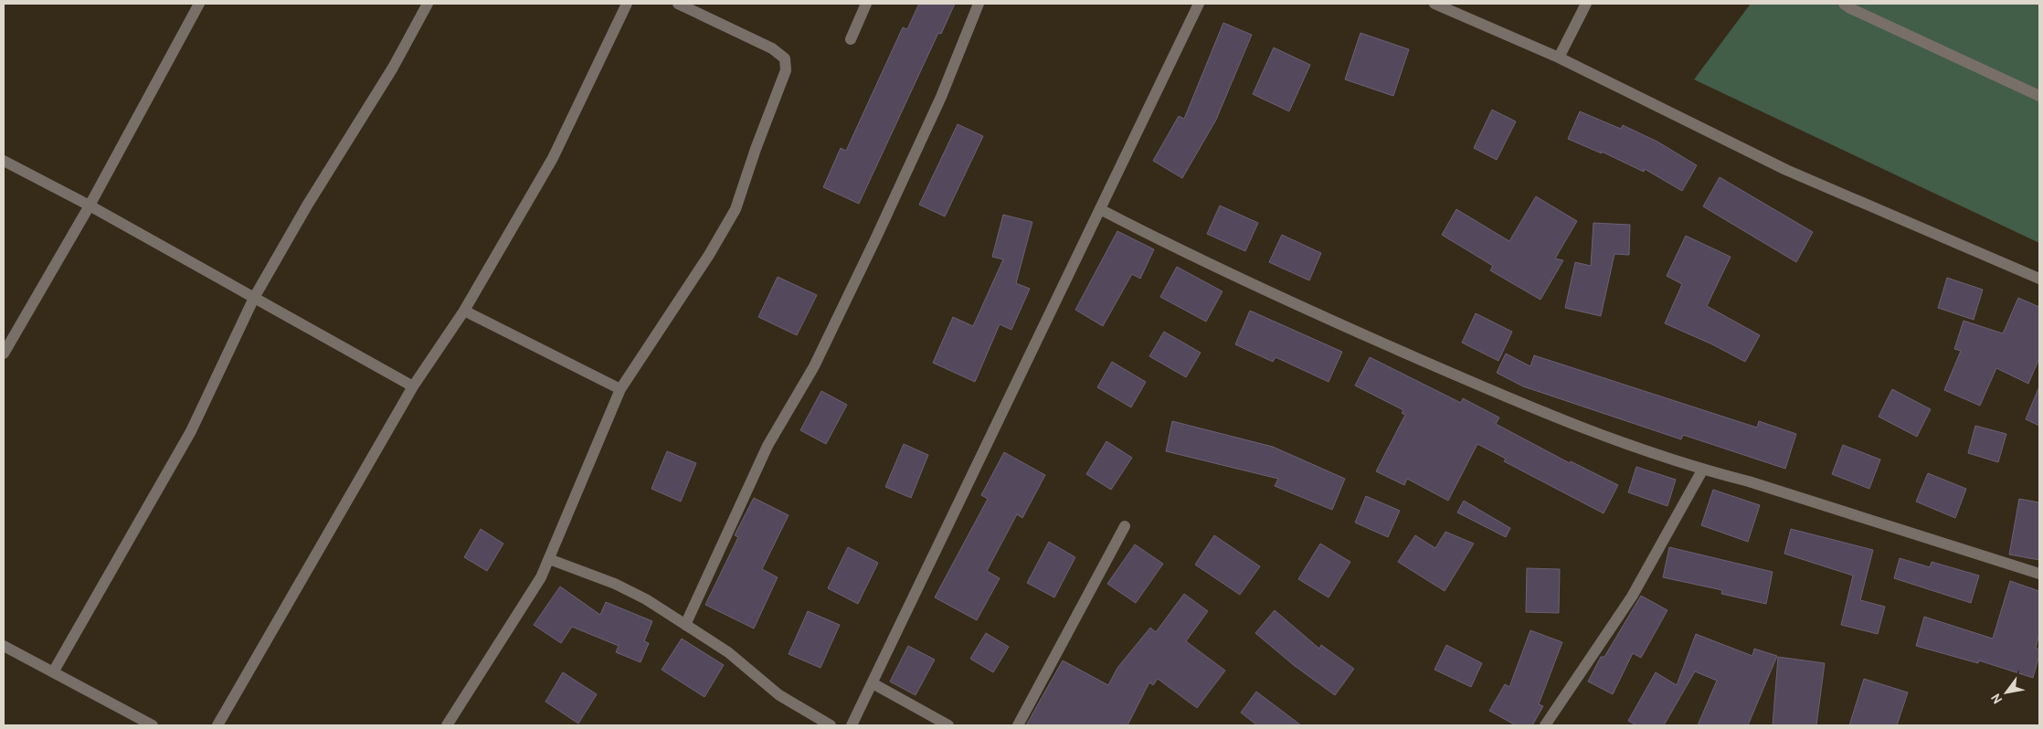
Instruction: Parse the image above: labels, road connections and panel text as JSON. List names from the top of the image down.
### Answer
{
  "north": "bottom left"
}
